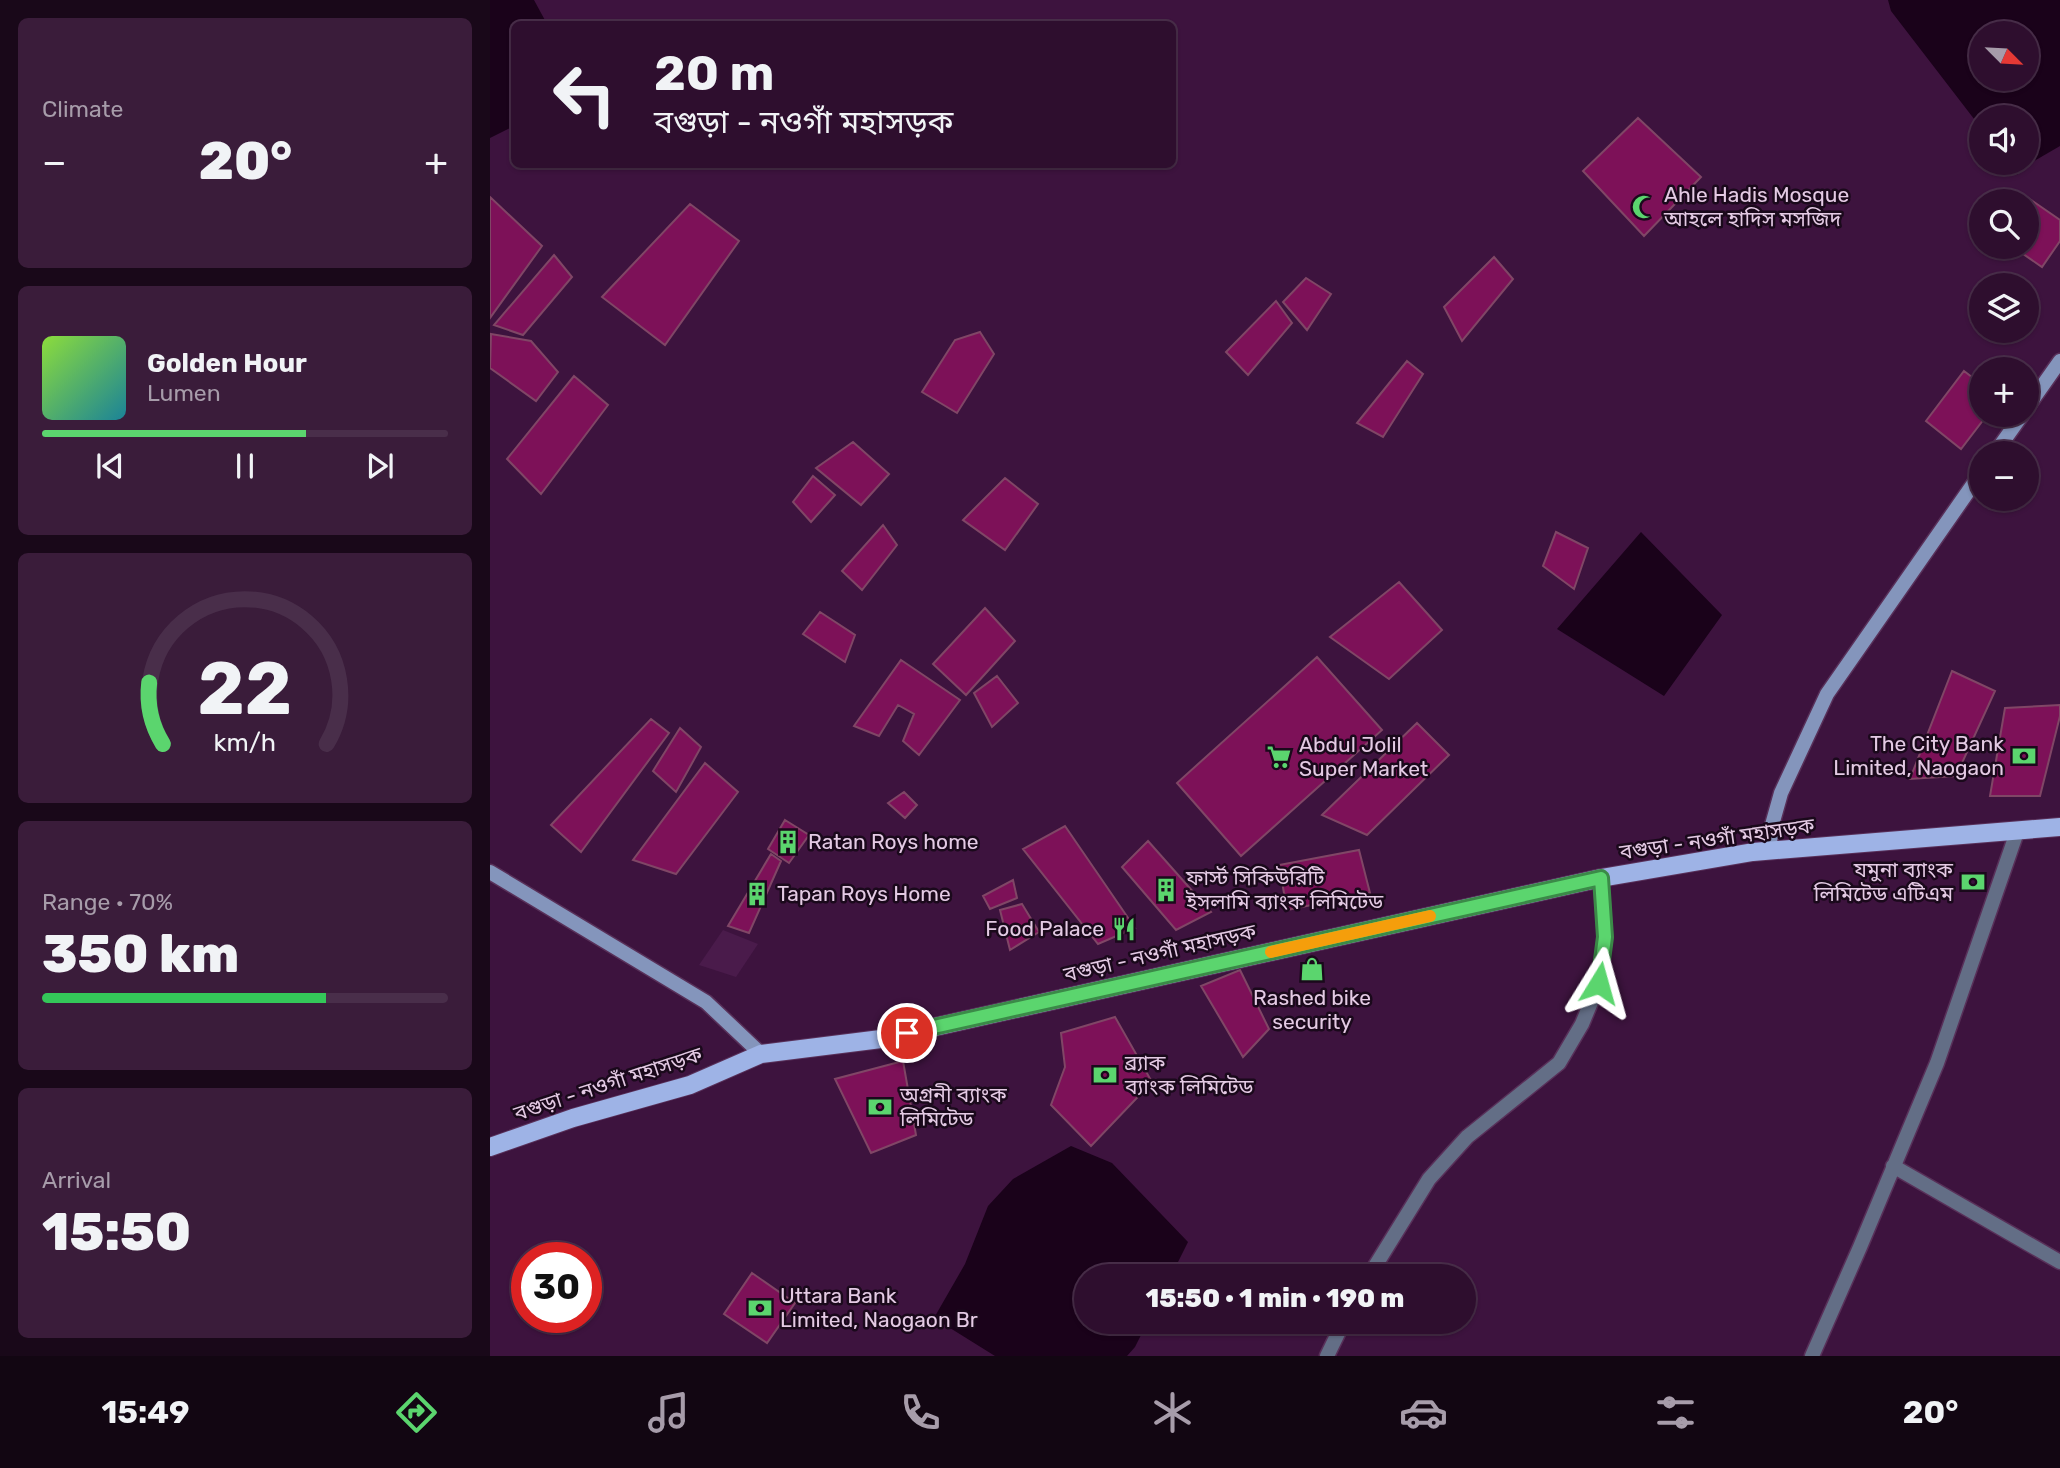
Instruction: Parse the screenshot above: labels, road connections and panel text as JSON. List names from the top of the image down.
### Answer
{
  "streets": {
    "main road": ["বগুড়া - নওগাঁ মহাসড়ক"]
  },
  "places": {
    "mosque": ["Ahle Hadis Mosque আহলে হাদিস মসজিদ"],
    "bank": [
      "The City Bank Limited, Naogaon",
      "যমুনা ব্যাংক লিমিটেড এটিএম",
      "ব্র্যাক ব্যাংক লিমিটেড",
      "অগ্রনী ব্যাংক লিমিটেড",
      "Uttara Bank Limited, Naogaon Br"
    ],
    "supermarket": ["Abdul Jolil Super Market"],
    "building": ["Ratan Roys home", "ফার্স্ট সিকিউরিটি ইসলামি ব্যাংক লিমিটেড", "Tapan Roys Home"],
    "restaurant": ["Food Palace"],
    "shop": ["Rashed bike security"]
  },
  "north": "bottom right",
  "page": {
    "tile": [
      "Climate",
      ["Range · 70%", "350 km"],
      ["Arrival", "15:50"]
    ],
    "map_buttons": ["+", "−"],
    "turn": ["20 m", "বগুড়া - নওগাঁ মহাসড়ক"],
    "heat": ["−", "20°", "+"],
    "song": ["Golden Hour", "Lumen"],
    "limit": "30",
    "trip": "15:50 · 1 min · 190 m",
    "tabs": ["15:49", "20°"],
    "gauge": ["22", "km/h"]
  }
}
